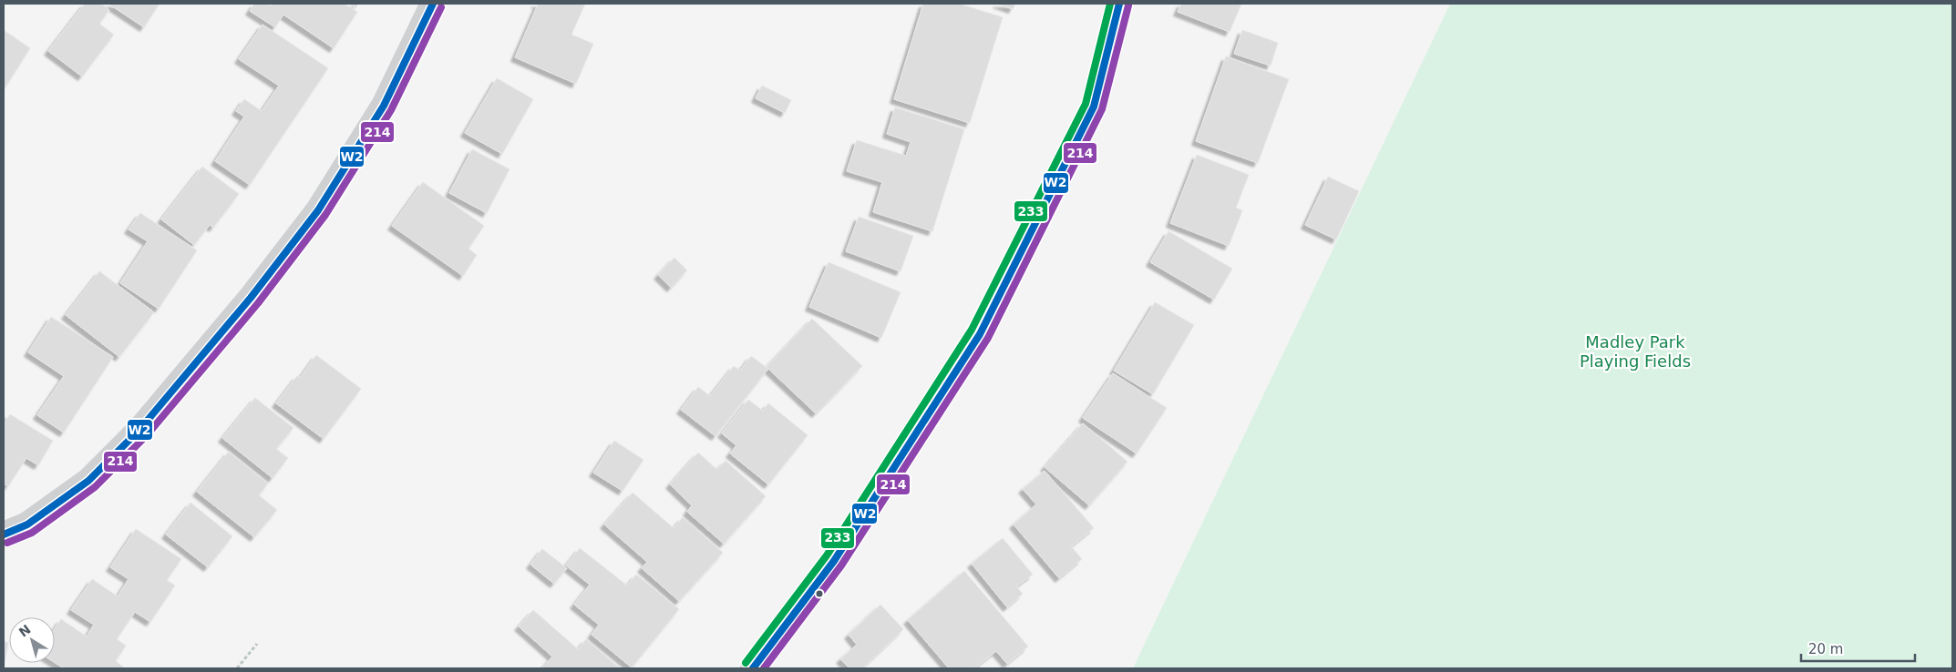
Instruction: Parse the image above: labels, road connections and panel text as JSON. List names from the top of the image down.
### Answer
{
  "parks": ["Madley Park Playing Fields"],
  "lines": ["transit line W2", "transit line 233", "transit line 214"],
  "scale_bar": "20 m",
  "north": "top left"
}
